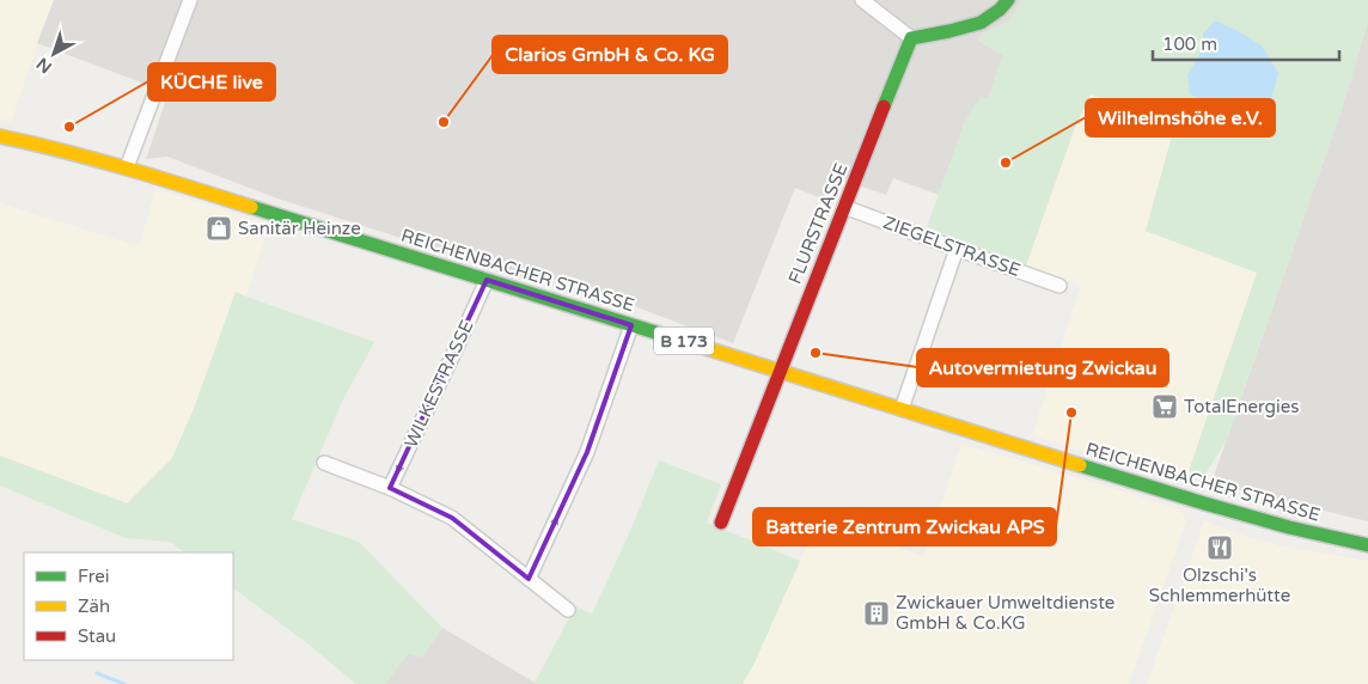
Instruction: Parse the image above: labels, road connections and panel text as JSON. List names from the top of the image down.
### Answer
{
  "streets": {
    "main road": ["FLURSTRASSE", "REICHENBACHER STRASSE", "B 173"],
    "street": ["ZIEGELSTRASSE", "WILKESTRASSE"]
  },
  "crossings": [
    ["FLURSTRASSE", "ZIEGELSTRASSE"],
    ["FLURSTRASSE", "REICHENBACHER STRASSE"],
    ["REICHENBACHER STRASSE", "WILKESTRASSE"]
  ],
  "one_way": ["WILKESTRASSE"],
  "places": {
    "other": [
      "Clarios GmbH & Co. KG",
      "KÜCHE live",
      "Wilhelmshöhe e.V.",
      "Autovermietung Zwickau",
      "Batterie Zentrum Zwickau APS"
    ],
    "shop": ["Sanitär Heinze"],
    "supermarket": ["TotalEnergies"],
    "restaurant": ["Olzschi's Schlemmerhütte"],
    "building": ["Zwickauer Umweltdienste GmbH & Co.KG"]
  },
  "legend": ["Frei", "Zäh", "Stau"],
  "scale_bar": "100 m",
  "north": "bottom left"
}
